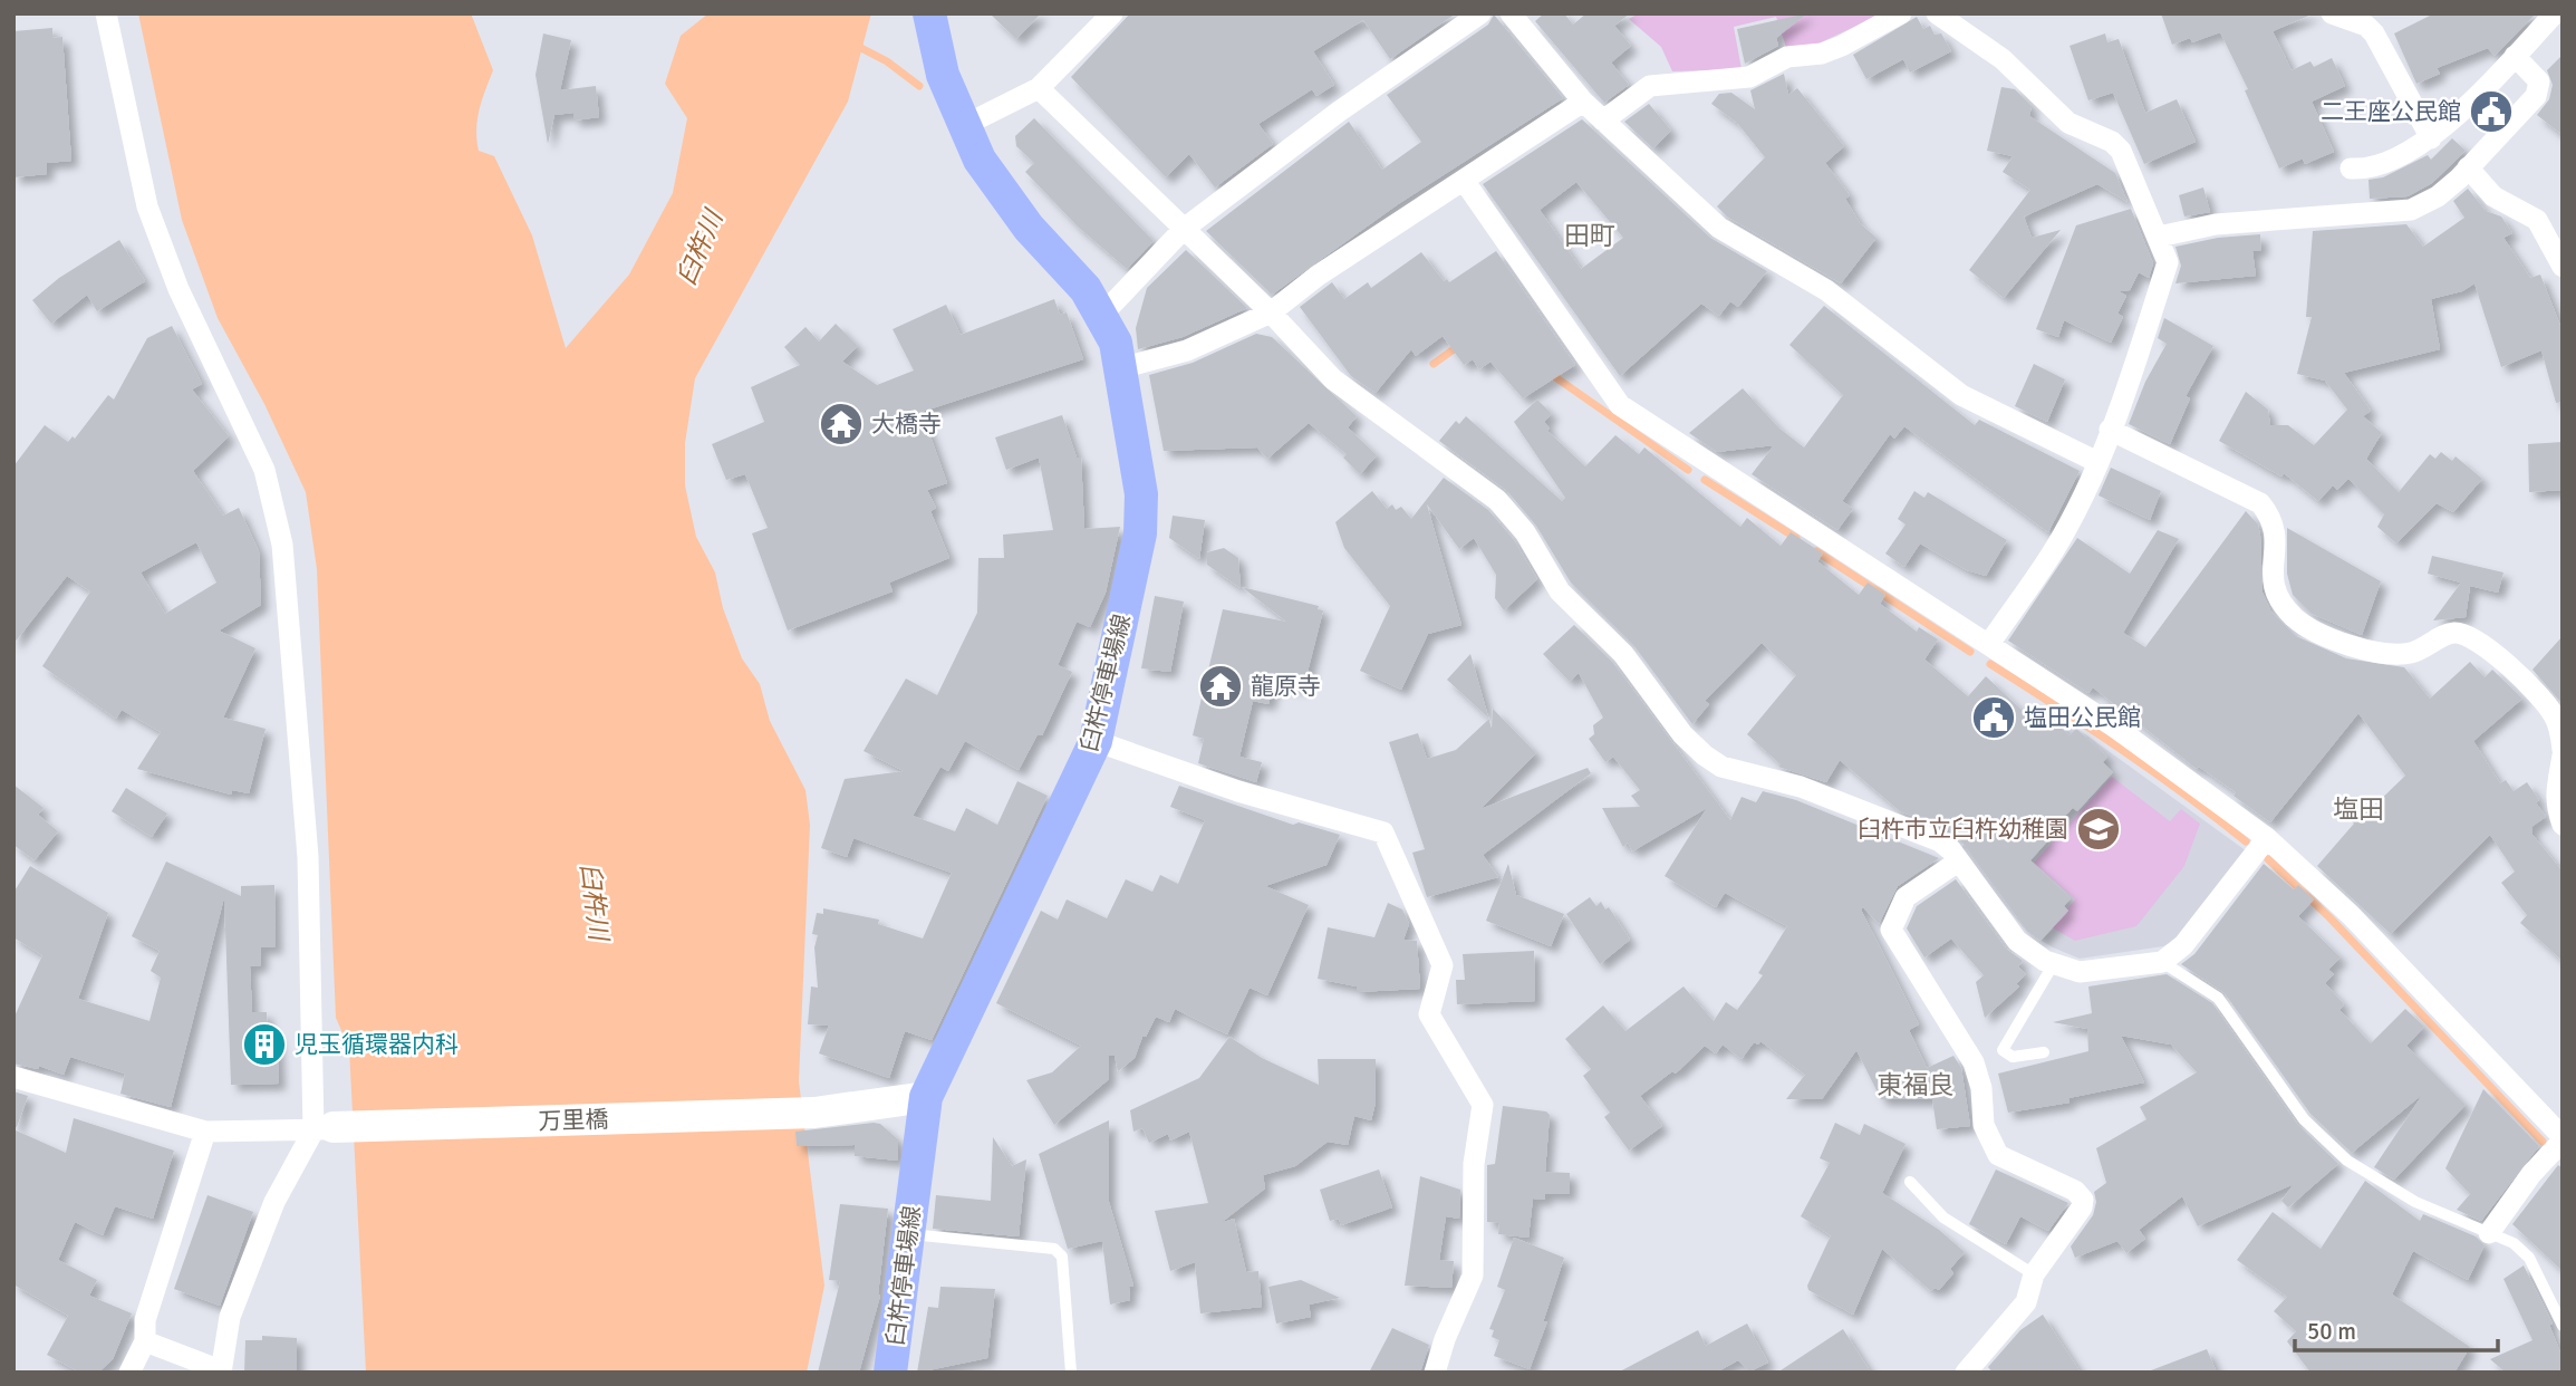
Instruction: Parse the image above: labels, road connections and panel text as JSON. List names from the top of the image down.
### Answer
{
  "streets": {
    "main road": ["臼杵停車場線"],
    "street": ["万里橋"]
  },
  "crossings": [
    ["臼杵停車場線", "万里橋"]
  ],
  "districts": ["田町", "塩田", "東福良"],
  "water": ["臼杵川"],
  "places": {
    "public building": ["二王座公民館", "塩田公民館"],
    "temple": ["大橋寺", "龍原寺"],
    "school or university": ["臼杵市立臼杵幼稚園"],
    "building": ["児玉循環器内科"]
  },
  "scale_bar": "50 m"
}
